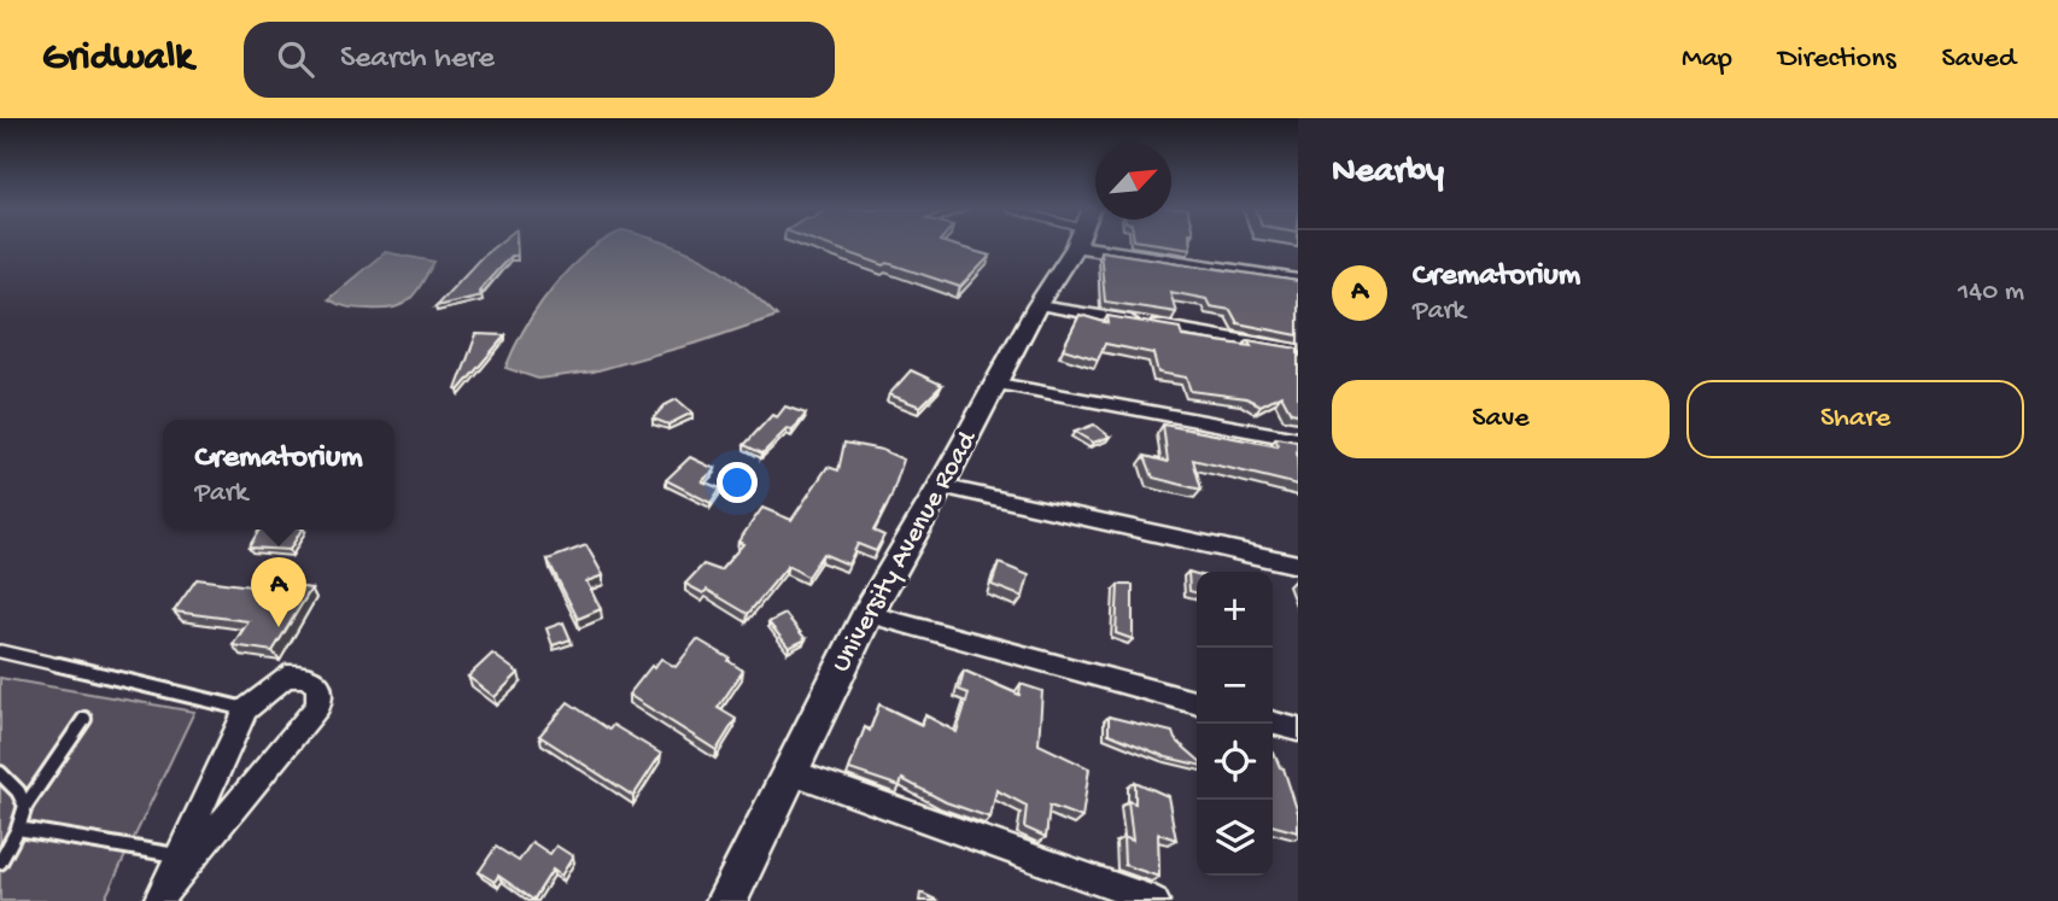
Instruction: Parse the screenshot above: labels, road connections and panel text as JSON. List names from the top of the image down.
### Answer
{
  "streets": {
    "main road": ["University Avenue Road"]
  },
  "north": "top right",
  "page": {
    "header": "Gridwalk",
    "search": "Search here",
    "nav": ["Map", "Directions", "Saved"],
    "heading": "Nearby",
    "list": [
      {
        "mark": "A",
        "name": "Crematorium",
        "note": "Park",
        "value": "140 m"
      }
    ],
    "buttons": ["Save", "Share"],
    "popup": ["Crematorium", "Park"],
    "pins": "A",
    "map_buttons": ["+", "−"]
  }
}
